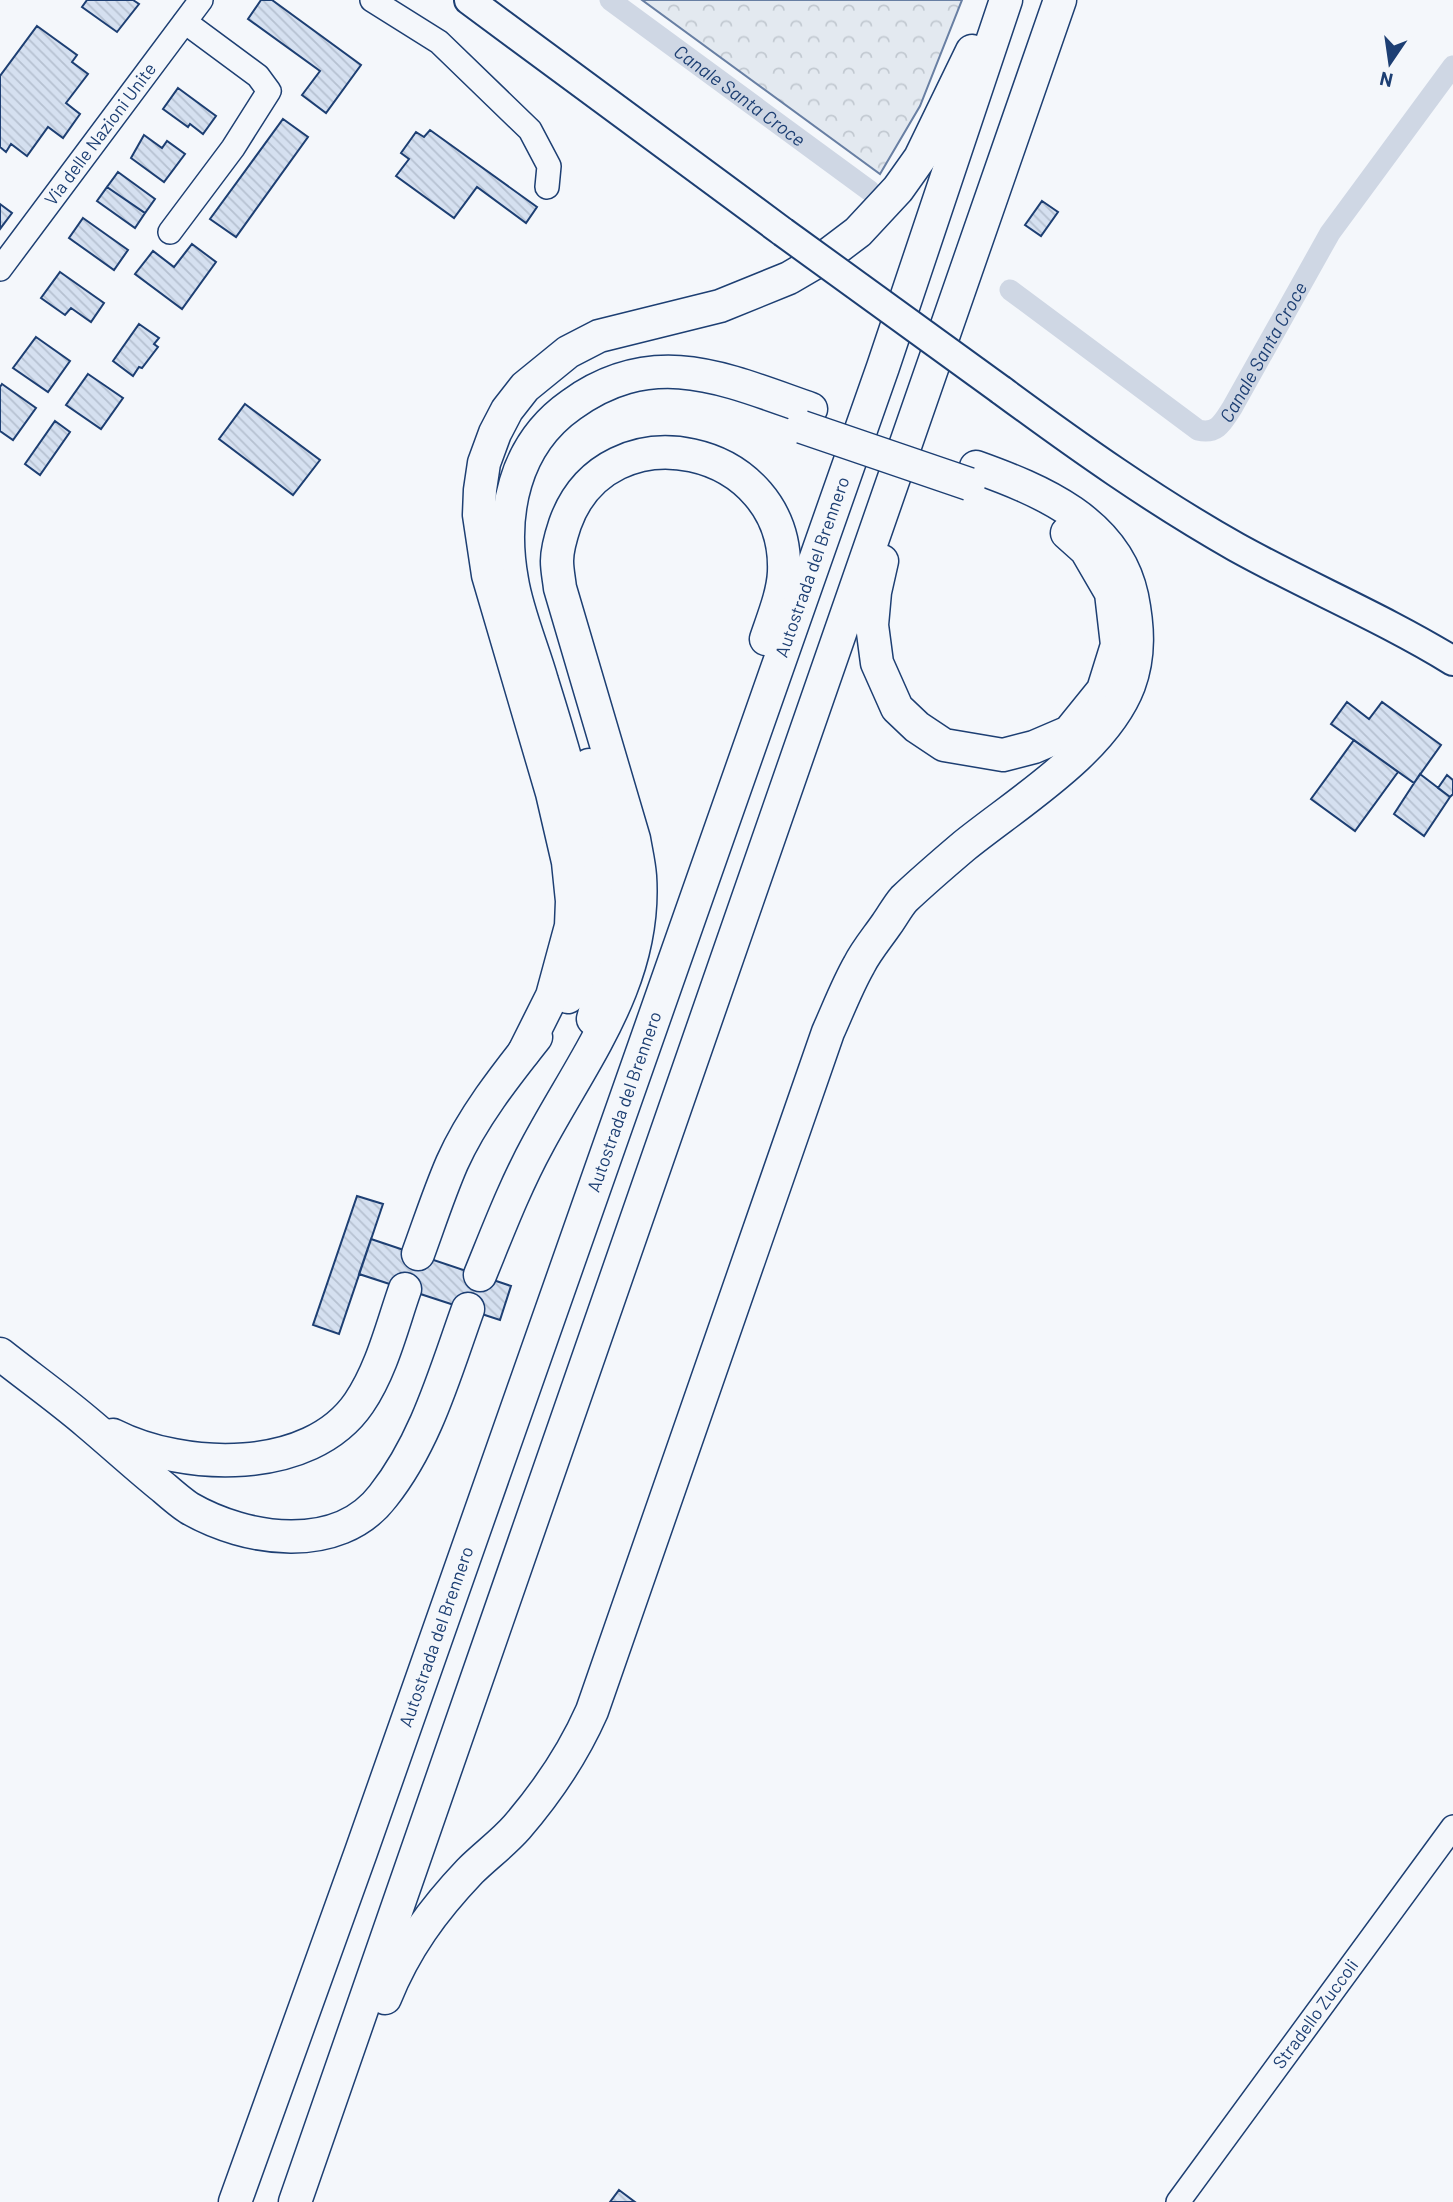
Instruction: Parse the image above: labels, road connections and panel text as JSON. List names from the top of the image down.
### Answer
{
  "streets": {
    "highway": ["Autostrada del Brennero"],
    "street": ["Via delle Nazioni Unite", "Stradello Zuccoli"]
  },
  "water": ["Canale Santa Croce"],
  "north": "bottom"
}
